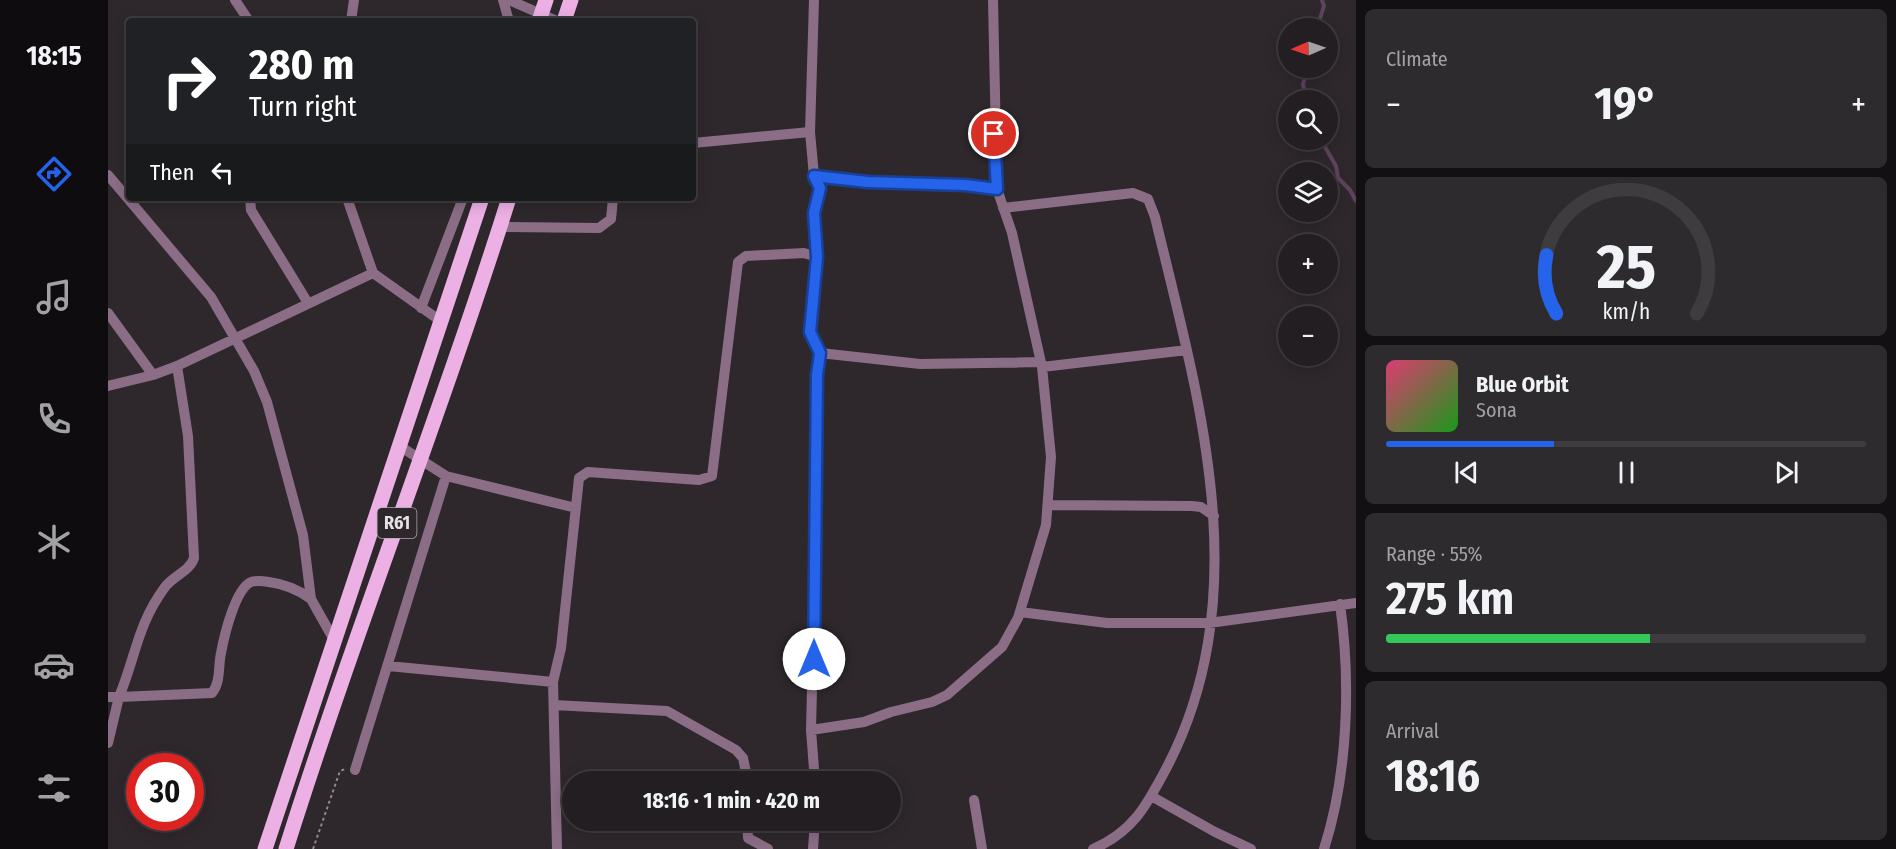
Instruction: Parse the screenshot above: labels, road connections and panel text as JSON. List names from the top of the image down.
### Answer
{
  "streets": {
    "main road": ["R61"]
  },
  "north": "left",
  "page": {
    "tabs": "18:15",
    "tile": [
      "Climate",
      ["Range · 55%", "275 km"],
      ["Arrival", "18:16"]
    ],
    "map_buttons": ["+", "−"],
    "turn": ["280 m", "Turn right"],
    "heat": ["−", "19°", "+"],
    "then": "Then",
    "song": ["Blue Orbit", "Sona"],
    "limit": "30",
    "trip": "18:16 · 1 min · 420 m",
    "gauge": ["25", "km/h"]
  }
}
